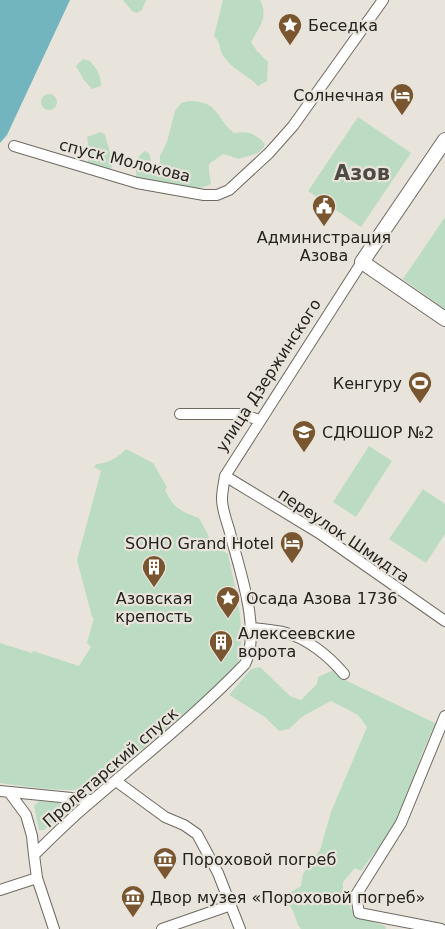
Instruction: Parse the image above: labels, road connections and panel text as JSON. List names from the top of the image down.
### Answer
{
  "streets": {
    "street": [
      "спуск Молокова",
      "улица Дзержинского",
      "переулок Шмидта",
      "Пролетарский спуск"
    ]
  },
  "crossings": [
    ["улица Дзержинского", "переулок Шмидта"],
    ["улица Дзержинского", "Пролетарский спуск"]
  ],
  "districts": ["Азов"],
  "places": {
    "place": ["Беседка", "Осада Азова 1736"],
    "hotel": ["Солнечная", "SOHO Grand Hotel"],
    "public building": ["Администрация Азова"],
    "sports": ["Кенгуру"],
    "school or university": ["СДЮШОР №2"],
    "building": ["Азовская крепость", "Алексеевские ворота"],
    "museum": ["Пороховой погреб", "Двор музея «Пороховой погреб»"]
  }
}
